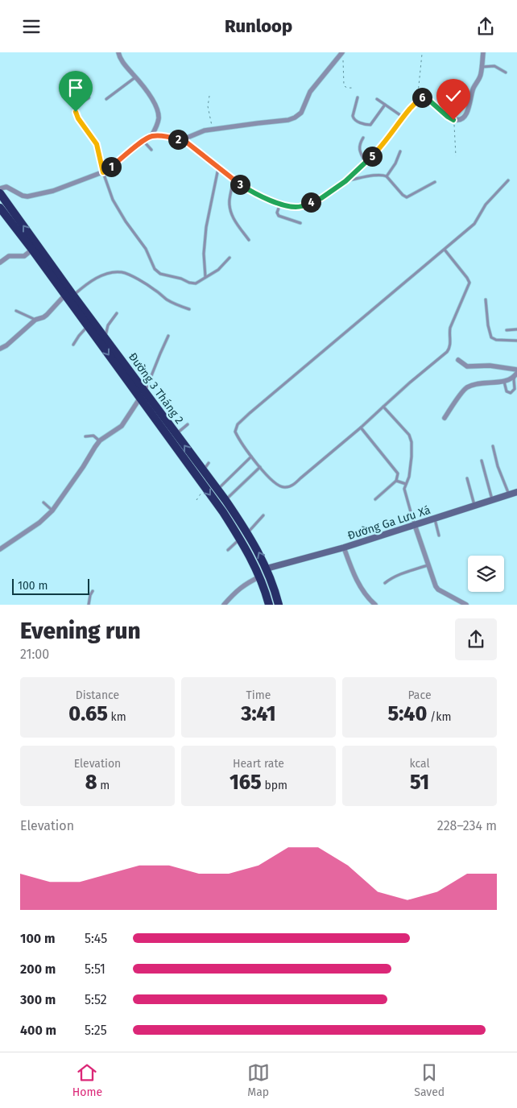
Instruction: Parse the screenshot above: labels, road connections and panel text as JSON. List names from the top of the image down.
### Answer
{
  "streets": {
    "highway": ["Đường 3 Tháng 2"],
    "street": ["Đường Ga Lưu Xá"]
  },
  "crossings": [
    ["Đường 3 Tháng 2", "Đường Ga Lưu Xá"]
  ],
  "scale_bar": "100 m",
  "page": {
    "header": "Runloop",
    "pins": [
      "6",
      "2",
      "5",
      "1",
      "3",
      "4"
    ],
    "scale": "100 m",
    "heading": ["Evening run", "21:00"],
    "stats": [
      ["Distance", "0.65 km"],
      ["Time", "3:41"],
      ["Pace", "5:40 /km"],
      ["Elevation", "8 m"],
      ["Heart rate", "165 bpm"],
      ["kcal", "51"]
    ],
    "chart": ["Elevation", "228–234 m"],
    "list": [
      {
        "name": "100 m",
        "note": "5:45"
      },
      {
        "name": "200 m",
        "note": "5:51"
      },
      {
        "name": "300 m",
        "note": "5:52"
      },
      {
        "name": "400 m",
        "note": "5:25"
      }
    ],
    "tabs": ["Home", "Map", "Saved"]
  }
}
